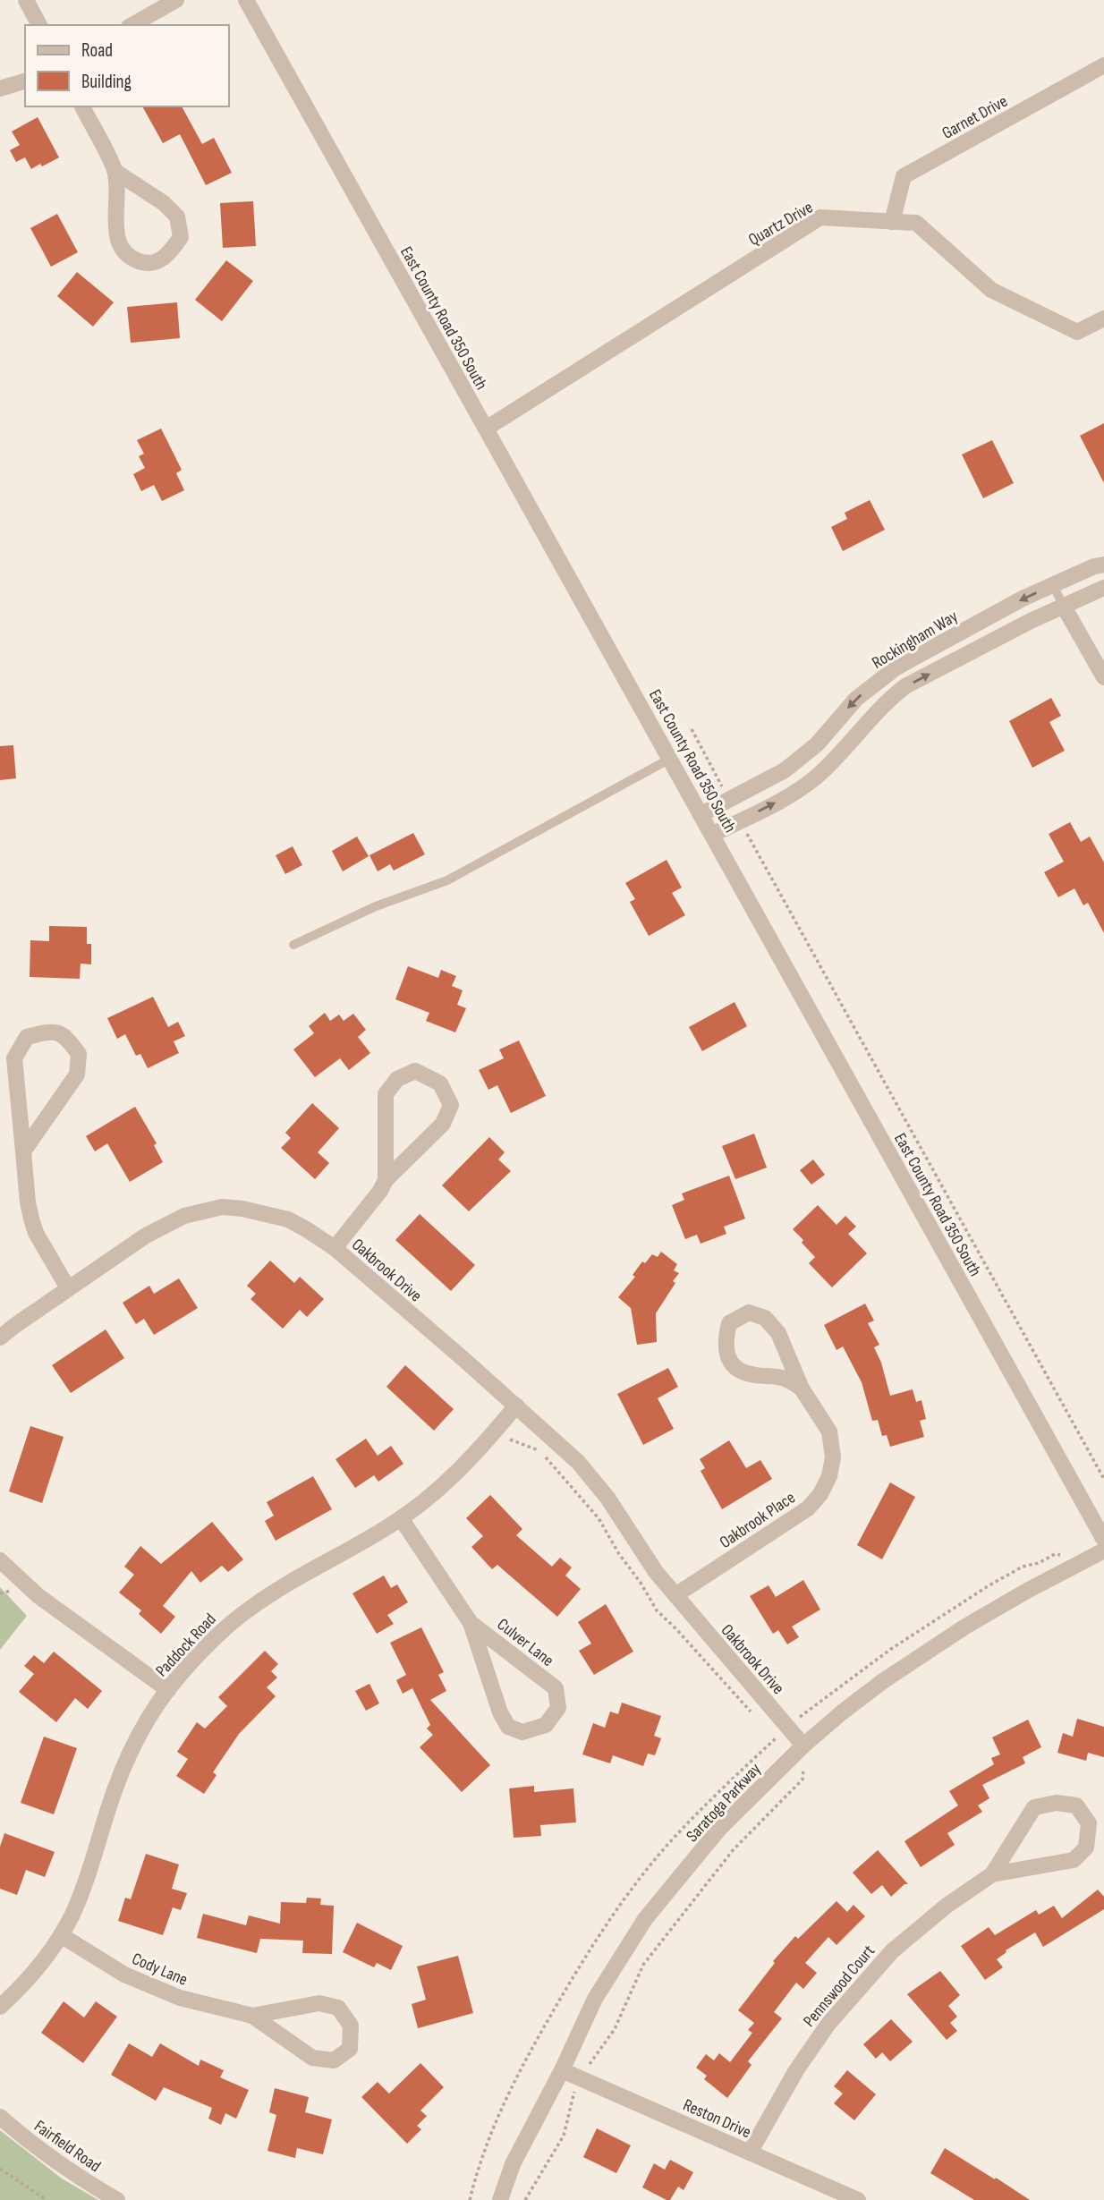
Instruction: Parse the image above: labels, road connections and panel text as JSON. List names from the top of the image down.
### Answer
{
  "streets": {
    "street": [
      "Garnet Drive",
      "Quartz Drive",
      "East County Road 350 South",
      "Rockingham Way",
      "Oakbrook Drive",
      "Oakbrook Place",
      "Culver Lane",
      "Paddock Road",
      "Saratoga Parkway",
      "Cody Lane",
      "Pennswood Court",
      "Reston Drive",
      "Fairfield Road"
    ]
  },
  "crossings": [
    ["Garnet Drive", "Quartz Drive"],
    ["Quartz Drive", "East County Road 350 South"],
    ["East County Road 350 South", "Rockingham Way"],
    ["Oakbrook Drive", "Oakbrook Place"],
    ["Oakbrook Drive", "Paddock Road"],
    ["Oakbrook Drive", "Saratoga Parkway"],
    ["Culver Lane", "Paddock Road"],
    ["Paddock Road", "Cody Lane"],
    ["Saratoga Parkway", "Reston Drive"],
    ["Pennswood Court", "Reston Drive"]
  ],
  "legend": ["Road", "Building"]
}
